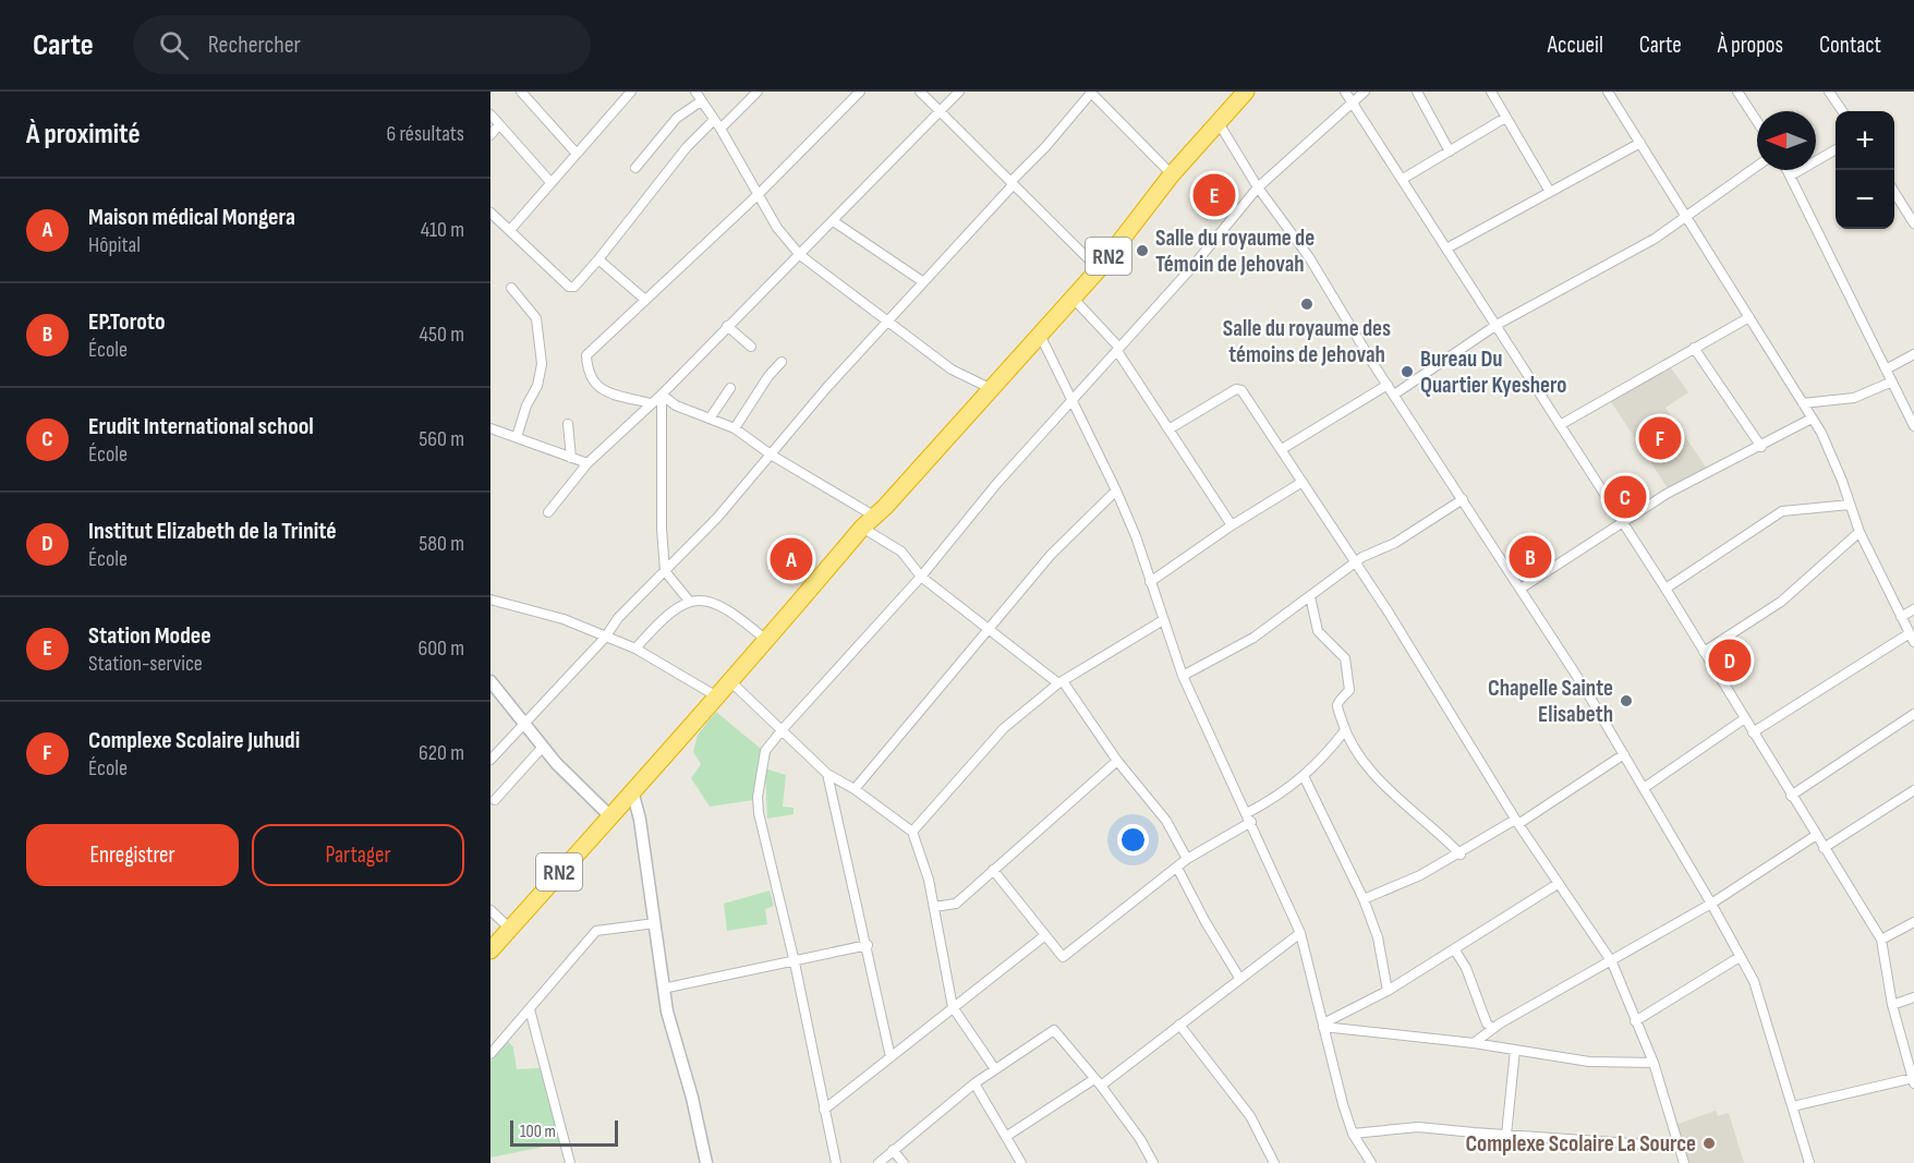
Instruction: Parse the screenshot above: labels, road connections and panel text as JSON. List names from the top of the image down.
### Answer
{
  "streets": {
    "highway": ["RN2"]
  },
  "places": [
    "Salle du royaume de Témoin de Jehovah",
    "Salle du royaume des témoins de Jehovah",
    "Bureau Du Quartier Kyeshero",
    "Chapelle Sainte Elisabeth",
    "Complexe Scolaire La Source"
  ],
  "scale_bar": "100 m",
  "north": "left",
  "page": {
    "header": "Carte",
    "search": "Rechercher",
    "nav": [
      "Accueil",
      "Carte",
      "À propos",
      "Contact"
    ],
    "heading": ["À proximité", "6 résultats"],
    "map_buttons": ["+", "−"],
    "pins": [
      "E",
      "F",
      "C",
      "B",
      "A",
      "D"
    ],
    "list": [
      {
        "mark": "A",
        "name": "Maison médical Mongera",
        "note": "Hôpital",
        "value": "410 m"
      },
      {
        "mark": "B",
        "name": "EP.Toroto",
        "note": "École",
        "value": "450 m"
      },
      {
        "mark": "C",
        "name": "Erudit International school",
        "note": "École",
        "value": "560 m"
      },
      {
        "mark": "D",
        "name": "Institut Elizabeth de la Trinité",
        "note": "École",
        "value": "580 m"
      },
      {
        "mark": "E",
        "name": "Station Modee",
        "note": "Station-service",
        "value": "600 m"
      },
      {
        "mark": "F",
        "name": "Complexe Scolaire Juhudi",
        "note": "École",
        "value": "620 m"
      }
    ],
    "buttons": ["Enregistrer", "Partager"],
    "scale": "100 m"
  }
}
